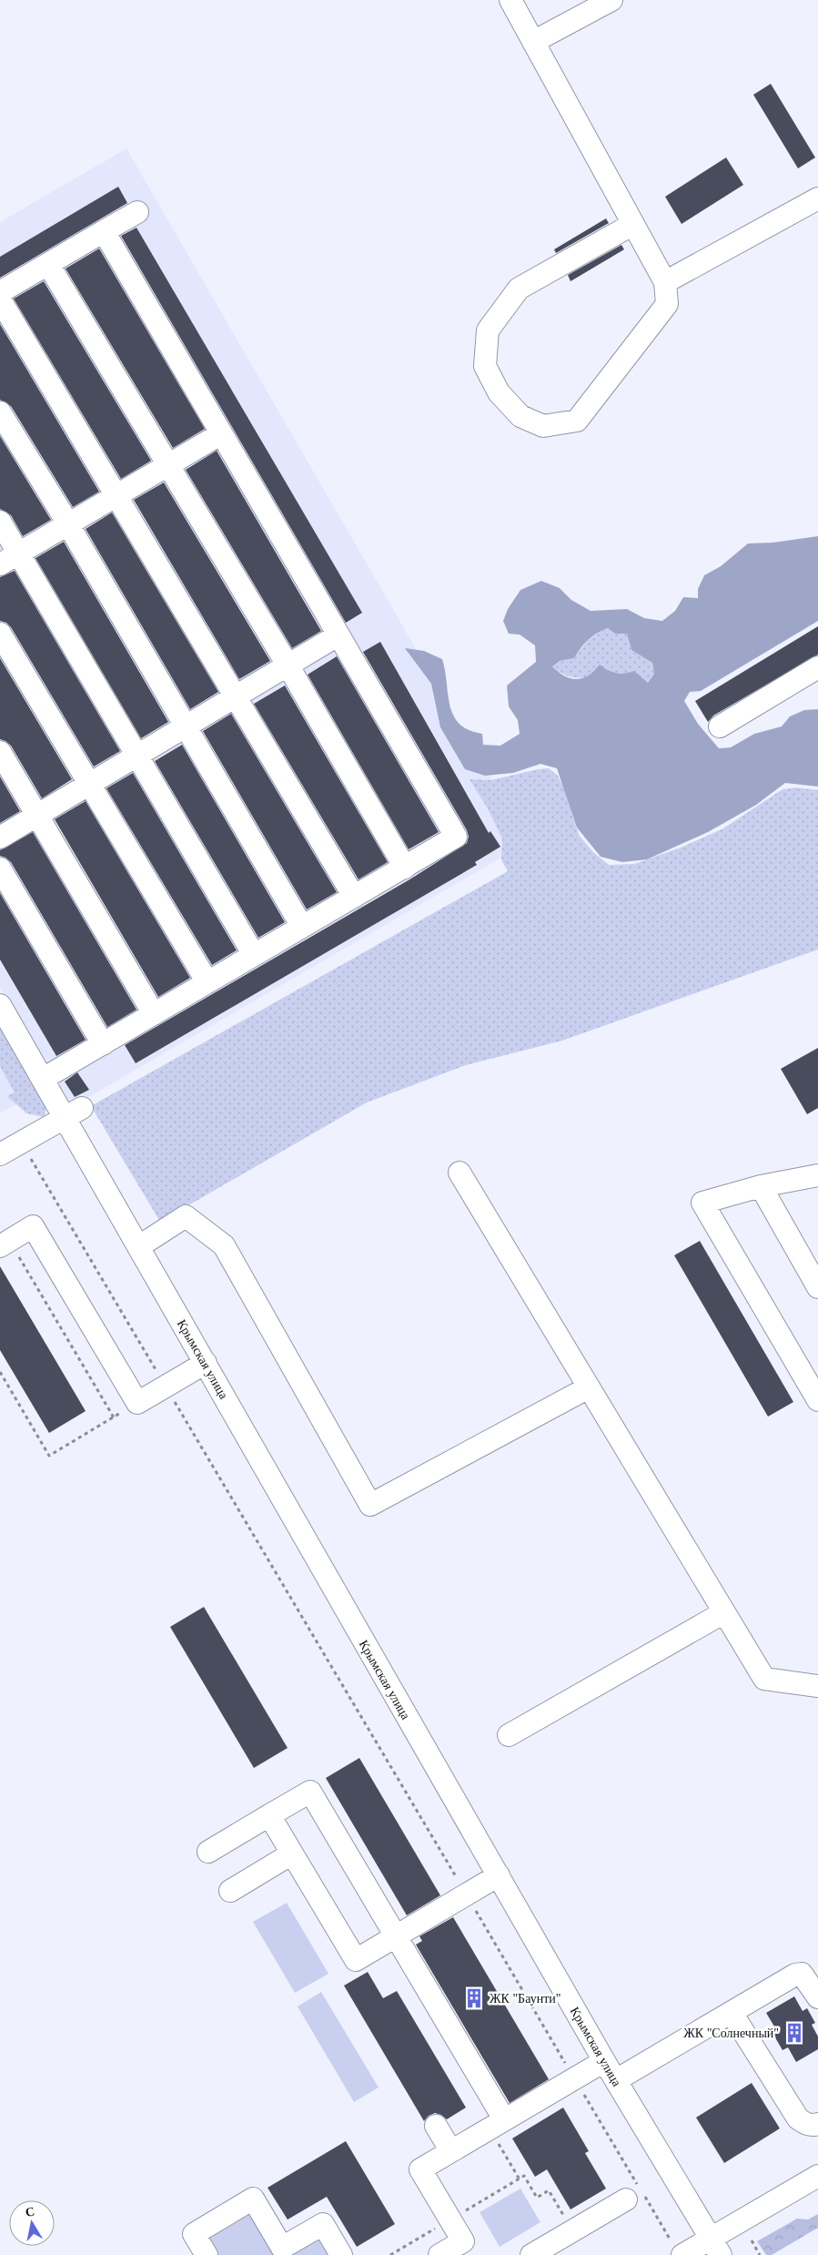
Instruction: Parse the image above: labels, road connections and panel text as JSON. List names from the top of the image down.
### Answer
{
  "streets": {
    "street": ["Крымская улица"]
  },
  "places": {
    "building": ["ЖК \"Баунти\"", "ЖК \"Солнечный\""]
  },
  "north": "top"
}
